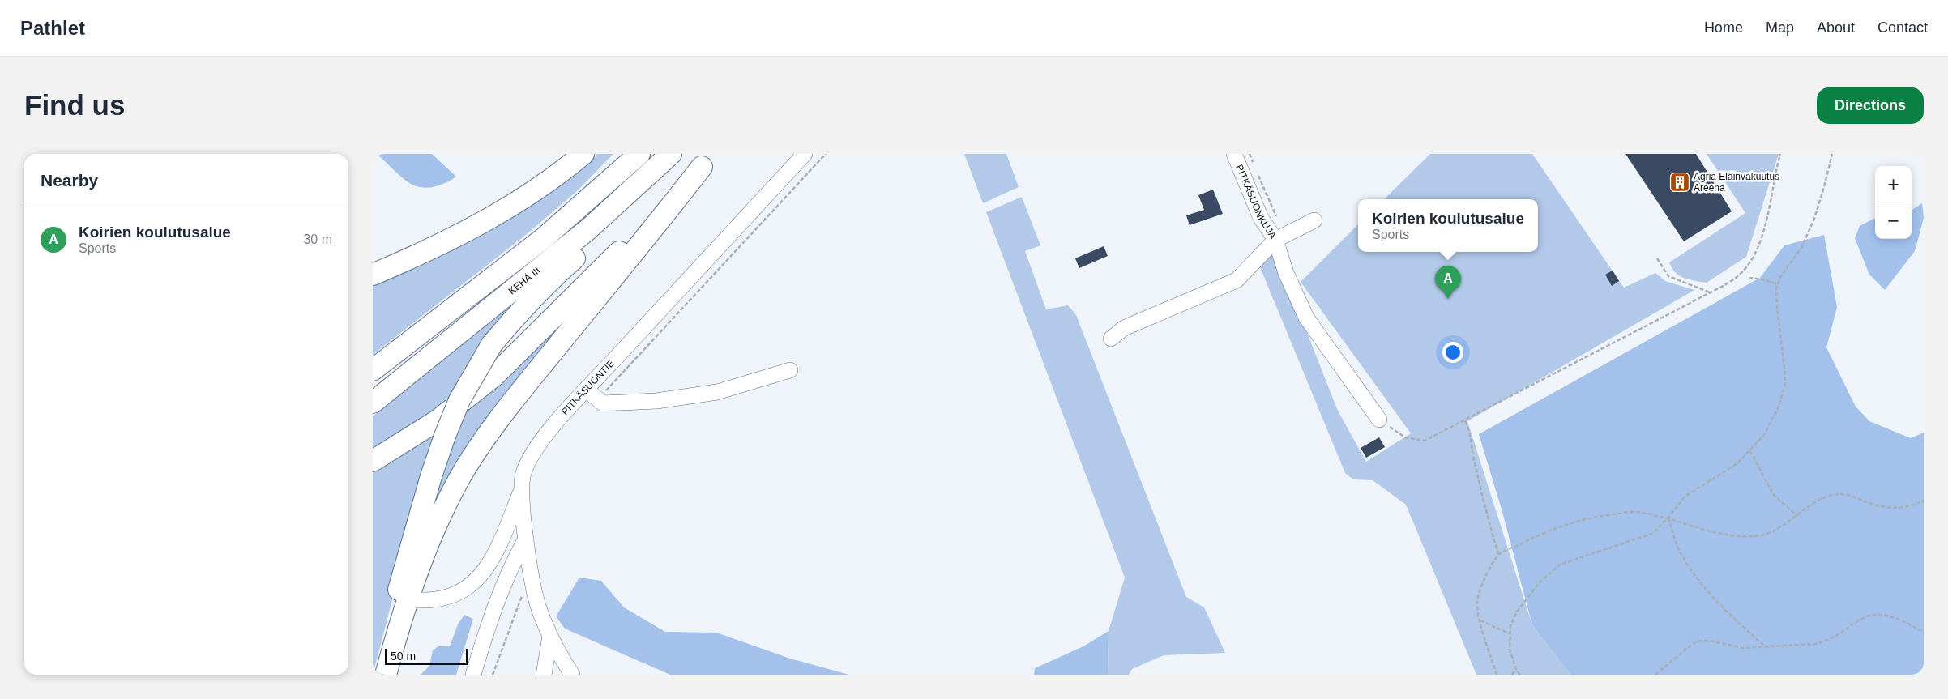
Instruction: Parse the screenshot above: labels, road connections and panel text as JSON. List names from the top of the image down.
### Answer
{
  "streets": {
    "highway": ["KEHÄ III"],
    "street": ["PITKÄSUONKUJA", "PITKÄSUONTIE"]
  },
  "places": {
    "building": ["Agria Eläinvakuutus Areena"]
  },
  "scale_bar": "50 m",
  "page": {
    "header": "Pathlet",
    "nav": [
      "Home",
      "Map",
      "About",
      "Contact"
    ],
    "buttons": "Directions",
    "title": "Find us",
    "heading": "Nearby",
    "map_buttons": ["+", "−"],
    "popup": ["Koirien koulutusalue", "Sports"],
    "list": [
      {
        "mark": "A",
        "name": "Koirien koulutusalue",
        "note": "Sports",
        "value": "30 m"
      }
    ],
    "pins": "A",
    "scale": "50 m"
  }
}
